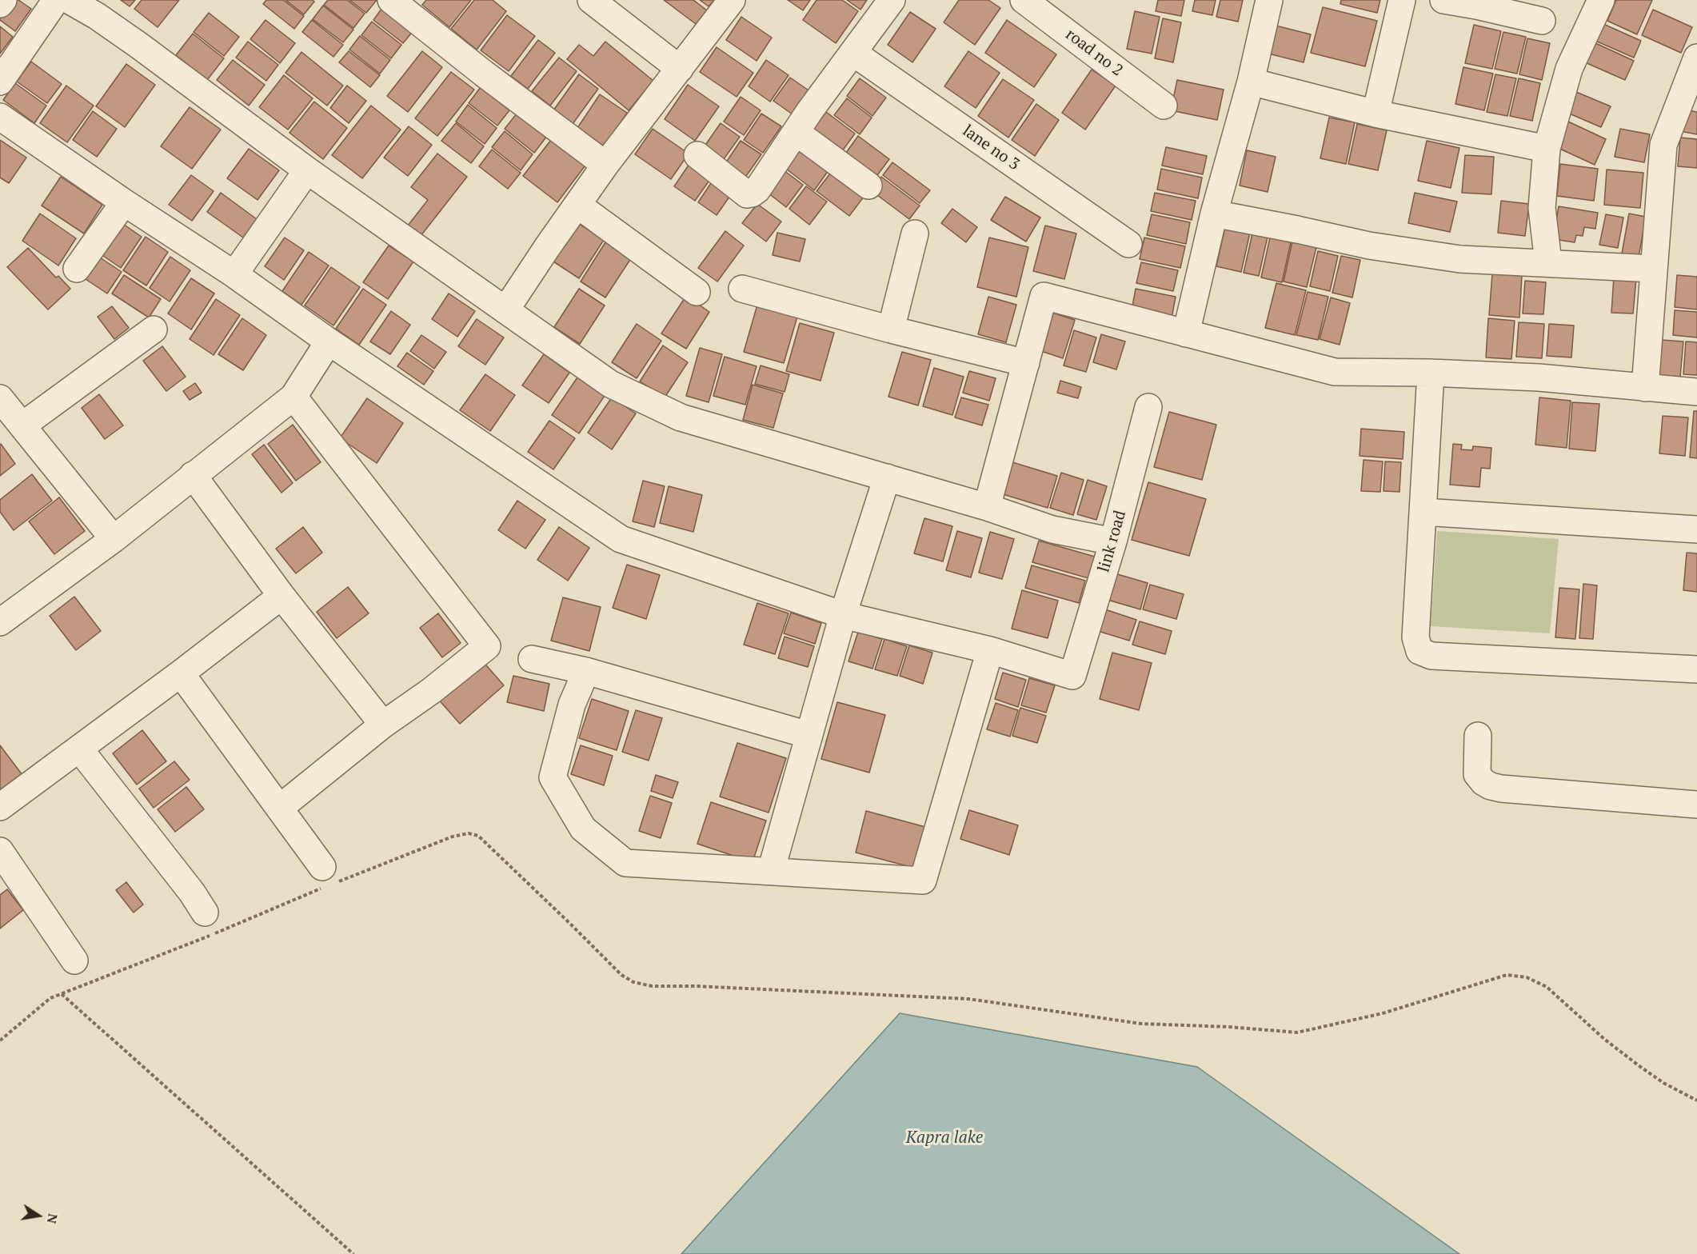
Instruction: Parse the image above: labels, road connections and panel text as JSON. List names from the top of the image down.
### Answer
{
  "streets": {
    "street": ["road no 2", "lane no 3", "link road"]
  },
  "water": ["Kapra lake"],
  "north": "right"
}
